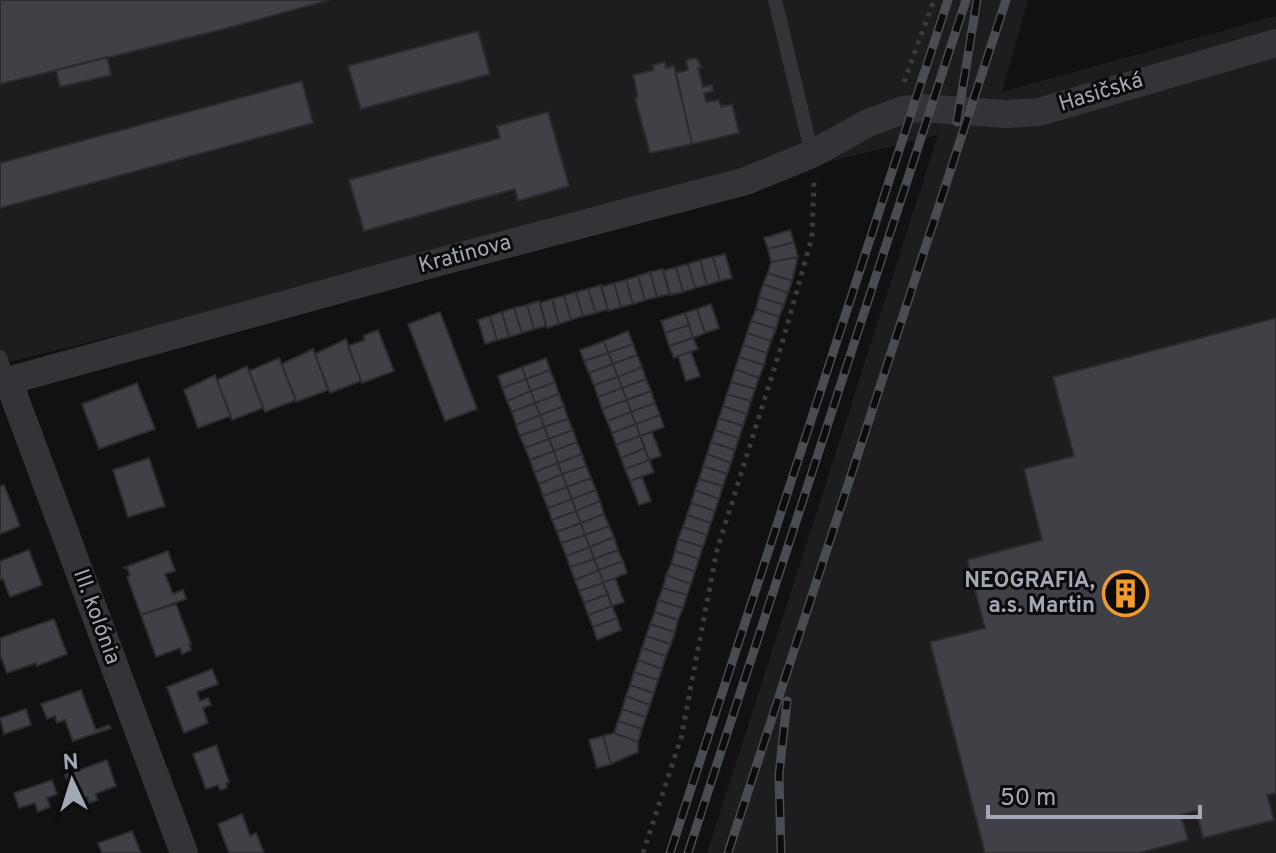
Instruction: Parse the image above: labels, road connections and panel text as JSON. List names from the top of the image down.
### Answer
{
  "streets": {
    "street": ["Hasičská", "Kratinova", "III. kolónia"]
  },
  "crossings": [
    ["Hasičská", "Kratinova"],
    ["Kratinova", "III. kolónia"]
  ],
  "places": {
    "building": ["NEOGRAFIA, a.s. Martin"]
  },
  "scale_bar": "50 m",
  "north": "top"
}
